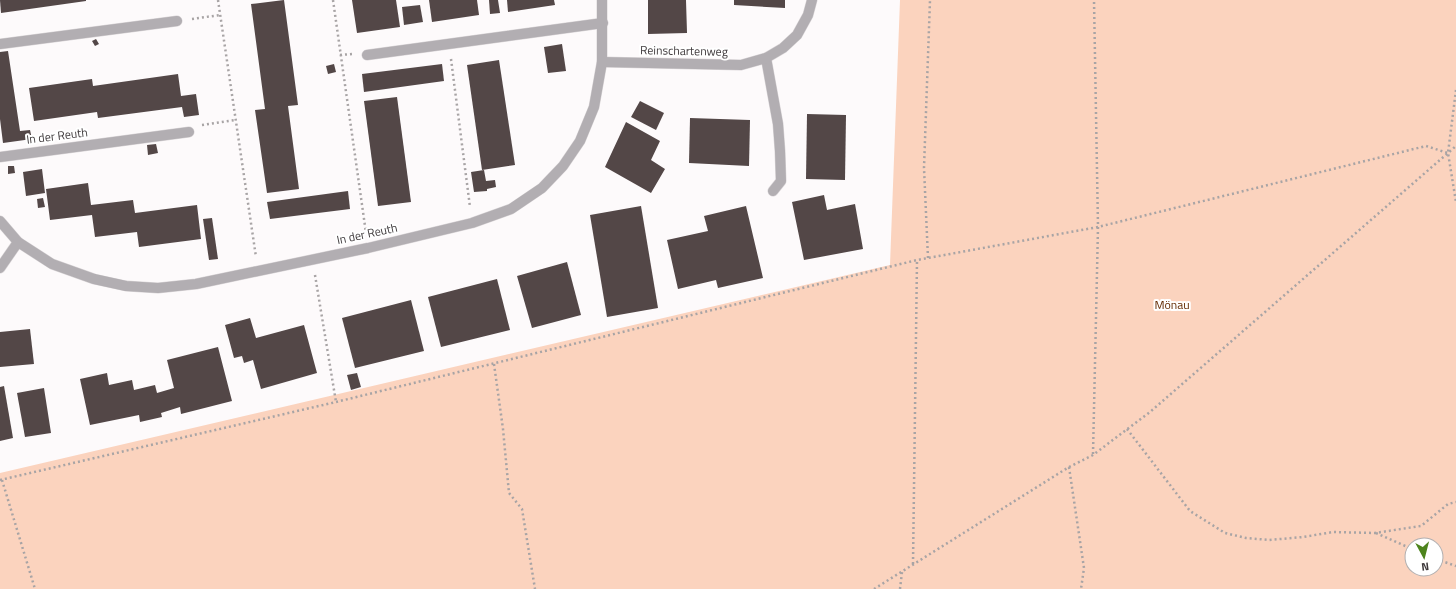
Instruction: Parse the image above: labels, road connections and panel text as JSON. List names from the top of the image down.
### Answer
{
  "streets": {
    "street": ["Reinschartenweg", "In der Reuth"]
  },
  "crossings": [
    ["Reinschartenweg", "In der Reuth"]
  ],
  "parks": ["Mönau"],
  "north": "bottom"
}
